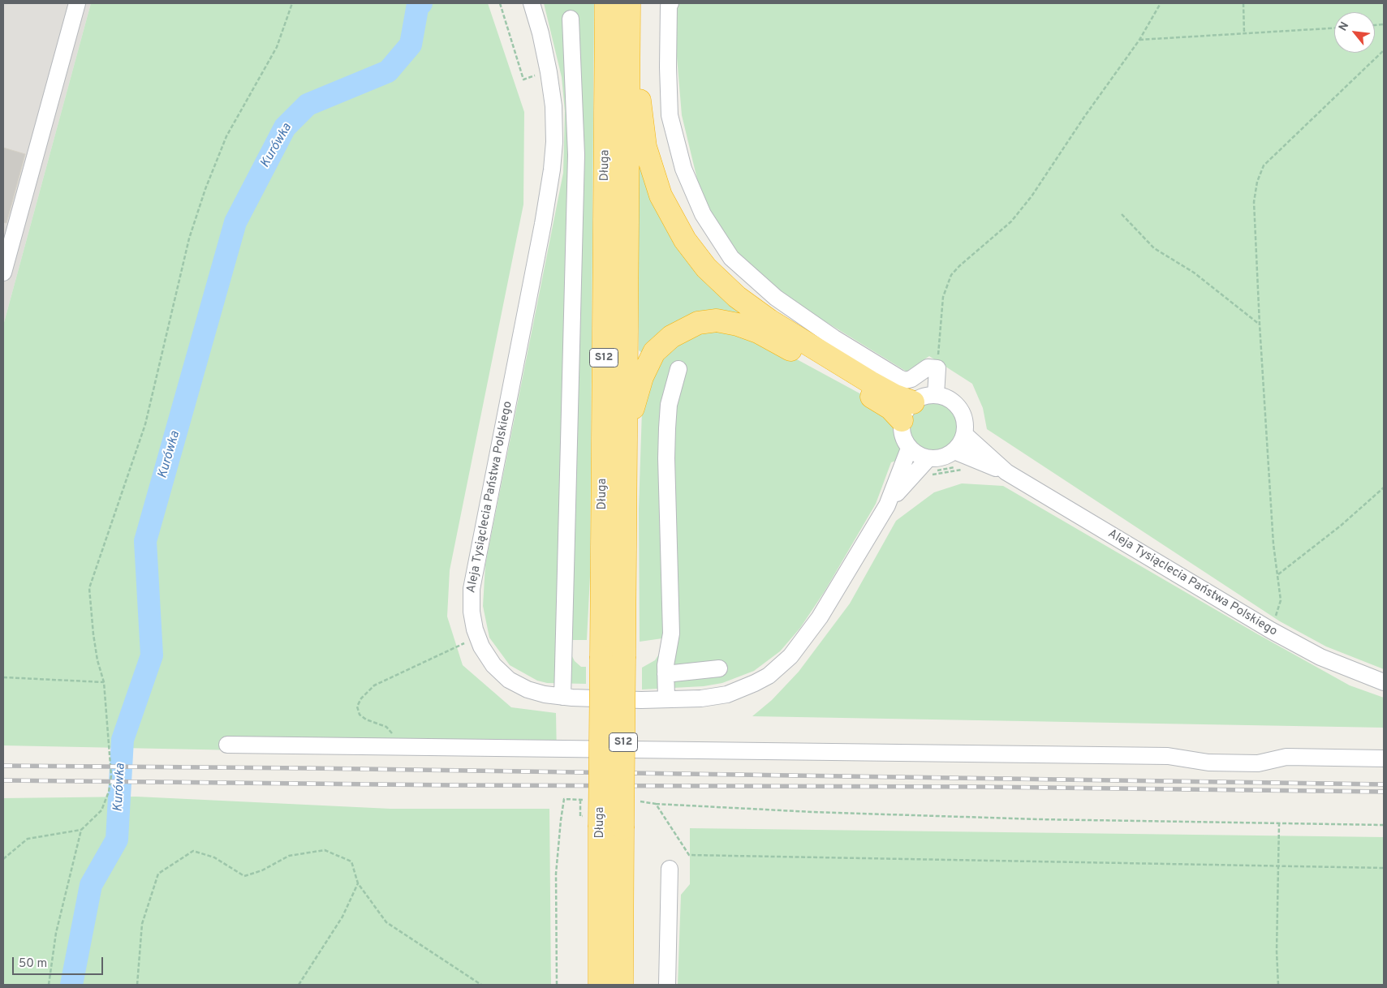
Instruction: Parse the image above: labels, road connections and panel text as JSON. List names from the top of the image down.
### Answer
{
  "streets": {
    "highway": ["Długa", "S12"],
    "street": ["Aleja Tysiąclecia Państwa Polskiego"]
  },
  "crossings": [
    ["Długa", "S12"]
  ],
  "water": ["Kurówka"],
  "scale_bar": "50 m",
  "north": "top left"
}
